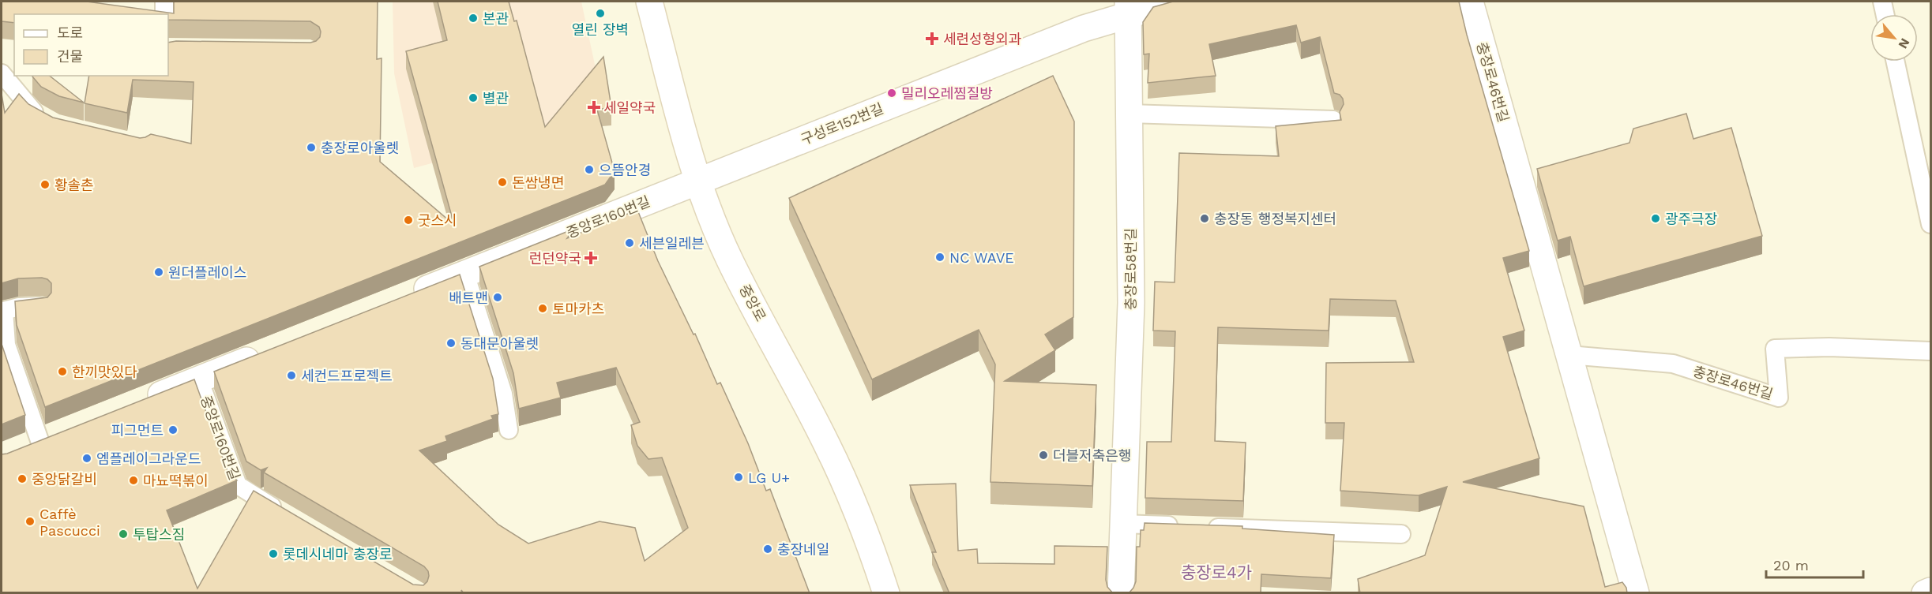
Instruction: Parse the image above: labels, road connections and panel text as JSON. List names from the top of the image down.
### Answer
{
  "streets": {
    "street": [
      "충장로46번길",
      "구성로152번길",
      "중앙로160번길",
      "충장로58번길",
      "중앙로"
    ]
  },
  "crossings": [
    ["구성로152번길", "중앙로160번길"],
    ["구성로152번길", "충장로58번길"],
    ["구성로152번길", "중앙로"],
    ["중앙로160번길", "중앙로"]
  ],
  "districts": ["충장로4가"],
  "places": {
    "other": [
      "열린 장벽",
      "본관",
      "밀리오레찜질방",
      "별관",
      "충장로아울렛",
      "으뜸안경",
      "돈쌈냉면",
      "황솔촌",
      "충장동 행정복지센터",
      "광주극장",
      "굿스시",
      "세븐일레븐",
      "NC WAVE",
      "원더플레이스",
      "배트맨",
      "토마카츠",
      "동대문아울렛",
      "한끼맛있다",
      "세컨드프로젝트",
      "피그먼트",
      "더블저축은행",
      "엠플레이그라운드",
      "LG U+",
      "중앙닭갈비",
      "마뇨떡볶이",
      "Caffè Pascucci",
      "투탑스짐",
      "충장네일",
      "롯데시네마 충장로"
    ],
    "health": ["세련성형외과", "세일약국", "런던약국"]
  },
  "legend": ["도로", "건물"],
  "scale_bar": "20 m",
  "north": "bottom right"
}
